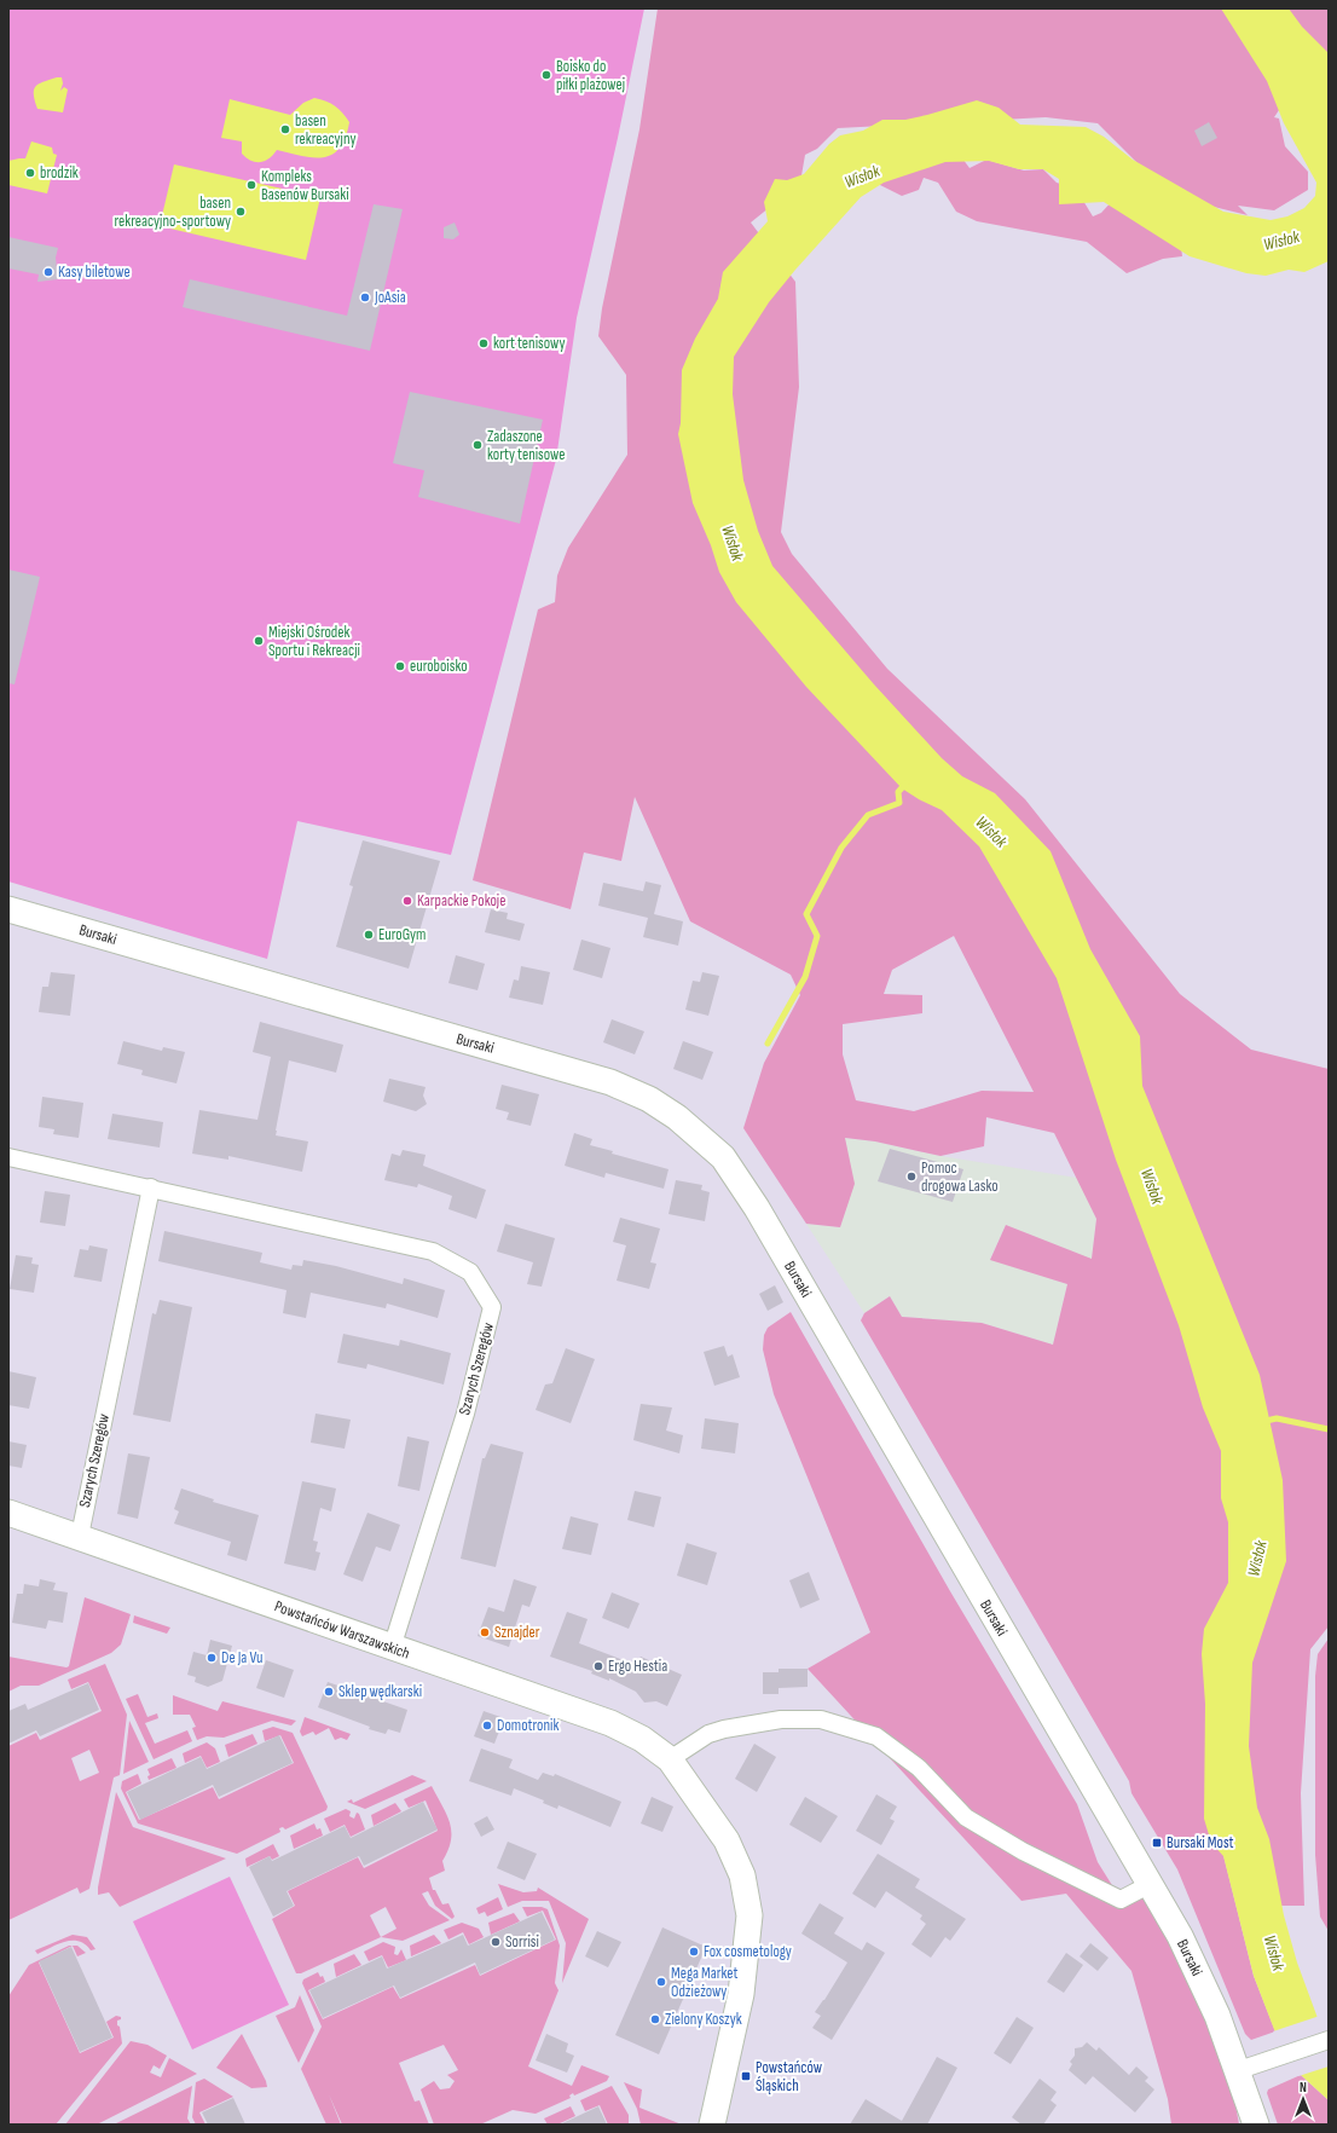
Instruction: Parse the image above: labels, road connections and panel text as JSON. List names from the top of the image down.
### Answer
{
  "streets": {
    "street": ["Bursaki", "Szarych Szeregów", "Powstańców Warszawskich"]
  },
  "crossings": [
    ["Szarych Szeregów", "Powstańców Warszawskich"]
  ],
  "water": ["Wisłok"],
  "places": {
    "other": [
      "Boisko do piłki plażowej",
      "basen rekreacyjny",
      "brodzik",
      "Kompleks Basenów Bursaki",
      "basen rekreacyjno-sportowy",
      "Kasy biletowe",
      "JoAsia",
      "kort tenisowy",
      "Zadaszone korty tenisowe",
      "Miejski Ośrodek Sportu i Rekreacji",
      "euroboisko",
      "Karpackie Pokoje",
      "EuroGym",
      "Pomoc drogowa Lasko",
      "Sznajder",
      "De Ja Vu",
      "Ergo Hestia",
      "Sklep wędkarski",
      "Domotronik",
      "Sorrisi",
      "Fox cosmetology",
      "Mega Market Odzieżowy",
      "Zielony Koszyk"
    ],
    "transit": ["Bursaki Most", "Powstańców Śląskich"]
  },
  "north": "top"
}
